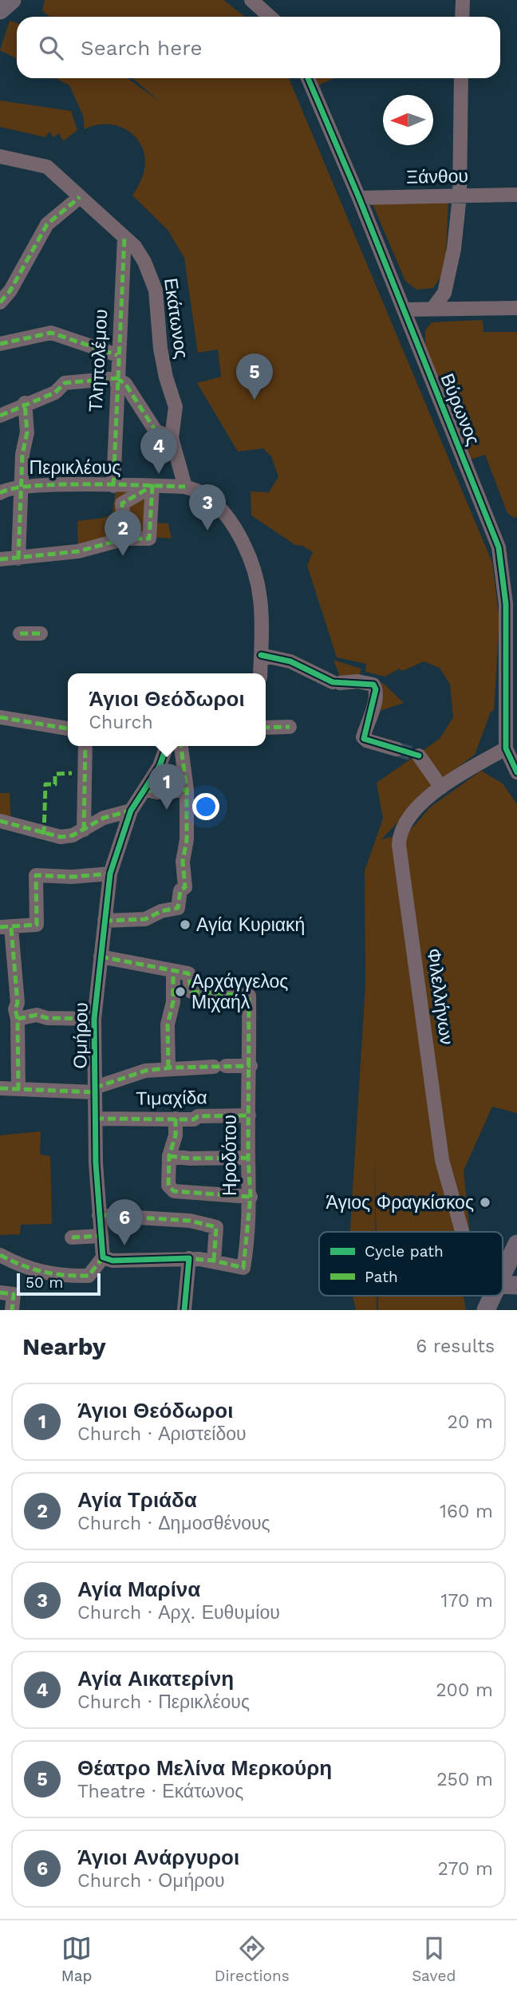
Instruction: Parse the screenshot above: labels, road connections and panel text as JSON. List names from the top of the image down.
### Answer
{
  "streets": {
    "street": [
      "Ξάνθου",
      "Εκάτωνος",
      "Τληπολέμου",
      "Βύρωνος",
      "Περικλέους",
      "Φιλελλήνων",
      "Ομήρου",
      "Τιμαχίδα",
      "Ηροδότου"
    ]
  },
  "crossings": [
    ["Ξάνθου", "Βύρωνος"],
    ["Εκάτωνος", "Τληπολέμου"],
    ["Τληπολέμου", "Περικλέους"],
    ["Βύρωνος", "Φιλελλήνων"],
    ["Ομήρου", "Τιμαχίδα"],
    ["Τιμαχίδα", "Ηροδότου"]
  ],
  "places": ["Αγία Κυριακή", "Αρχάγγελος Μιχαήλ", "Άγιος Φραγκίσκος"],
  "legend": ["Cycle path", "Path"],
  "scale_bar": "50 m",
  "north": "left",
  "page": {
    "search": "Search here",
    "pins": [
      "5",
      "4",
      "3",
      "2",
      "1",
      "6"
    ],
    "popup": ["Άγιοι Θεόδωροι", "Church"],
    "scale": "50 m",
    "heading": ["Nearby", "6 results"],
    "list": [
      {
        "mark": "1",
        "name": "Άγιοι Θεόδωροι",
        "note": "Church · Αριστείδου",
        "value": "20 m"
      },
      {
        "mark": "2",
        "name": "Αγία Τριάδα",
        "note": "Church · Δημοσθένους",
        "value": "160 m"
      },
      {
        "mark": "3",
        "name": "Αγία Μαρίνα",
        "note": "Church · Αρχ. Ευθυμίου",
        "value": "170 m"
      },
      {
        "mark": "4",
        "name": "Αγία Αικατερίνη",
        "note": "Church · Περικλέους",
        "value": "200 m"
      },
      {
        "mark": "5",
        "name": "Θέατρο Μελίνα Μερκούρη",
        "note": "Theatre · Εκάτωνος",
        "value": "250 m"
      },
      {
        "mark": "6",
        "name": "Άγιοι Ανάργυροι",
        "note": "Church · Ομήρου",
        "value": "270 m"
      }
    ],
    "nav": ["Map", "Directions", "Saved"]
  }
}
